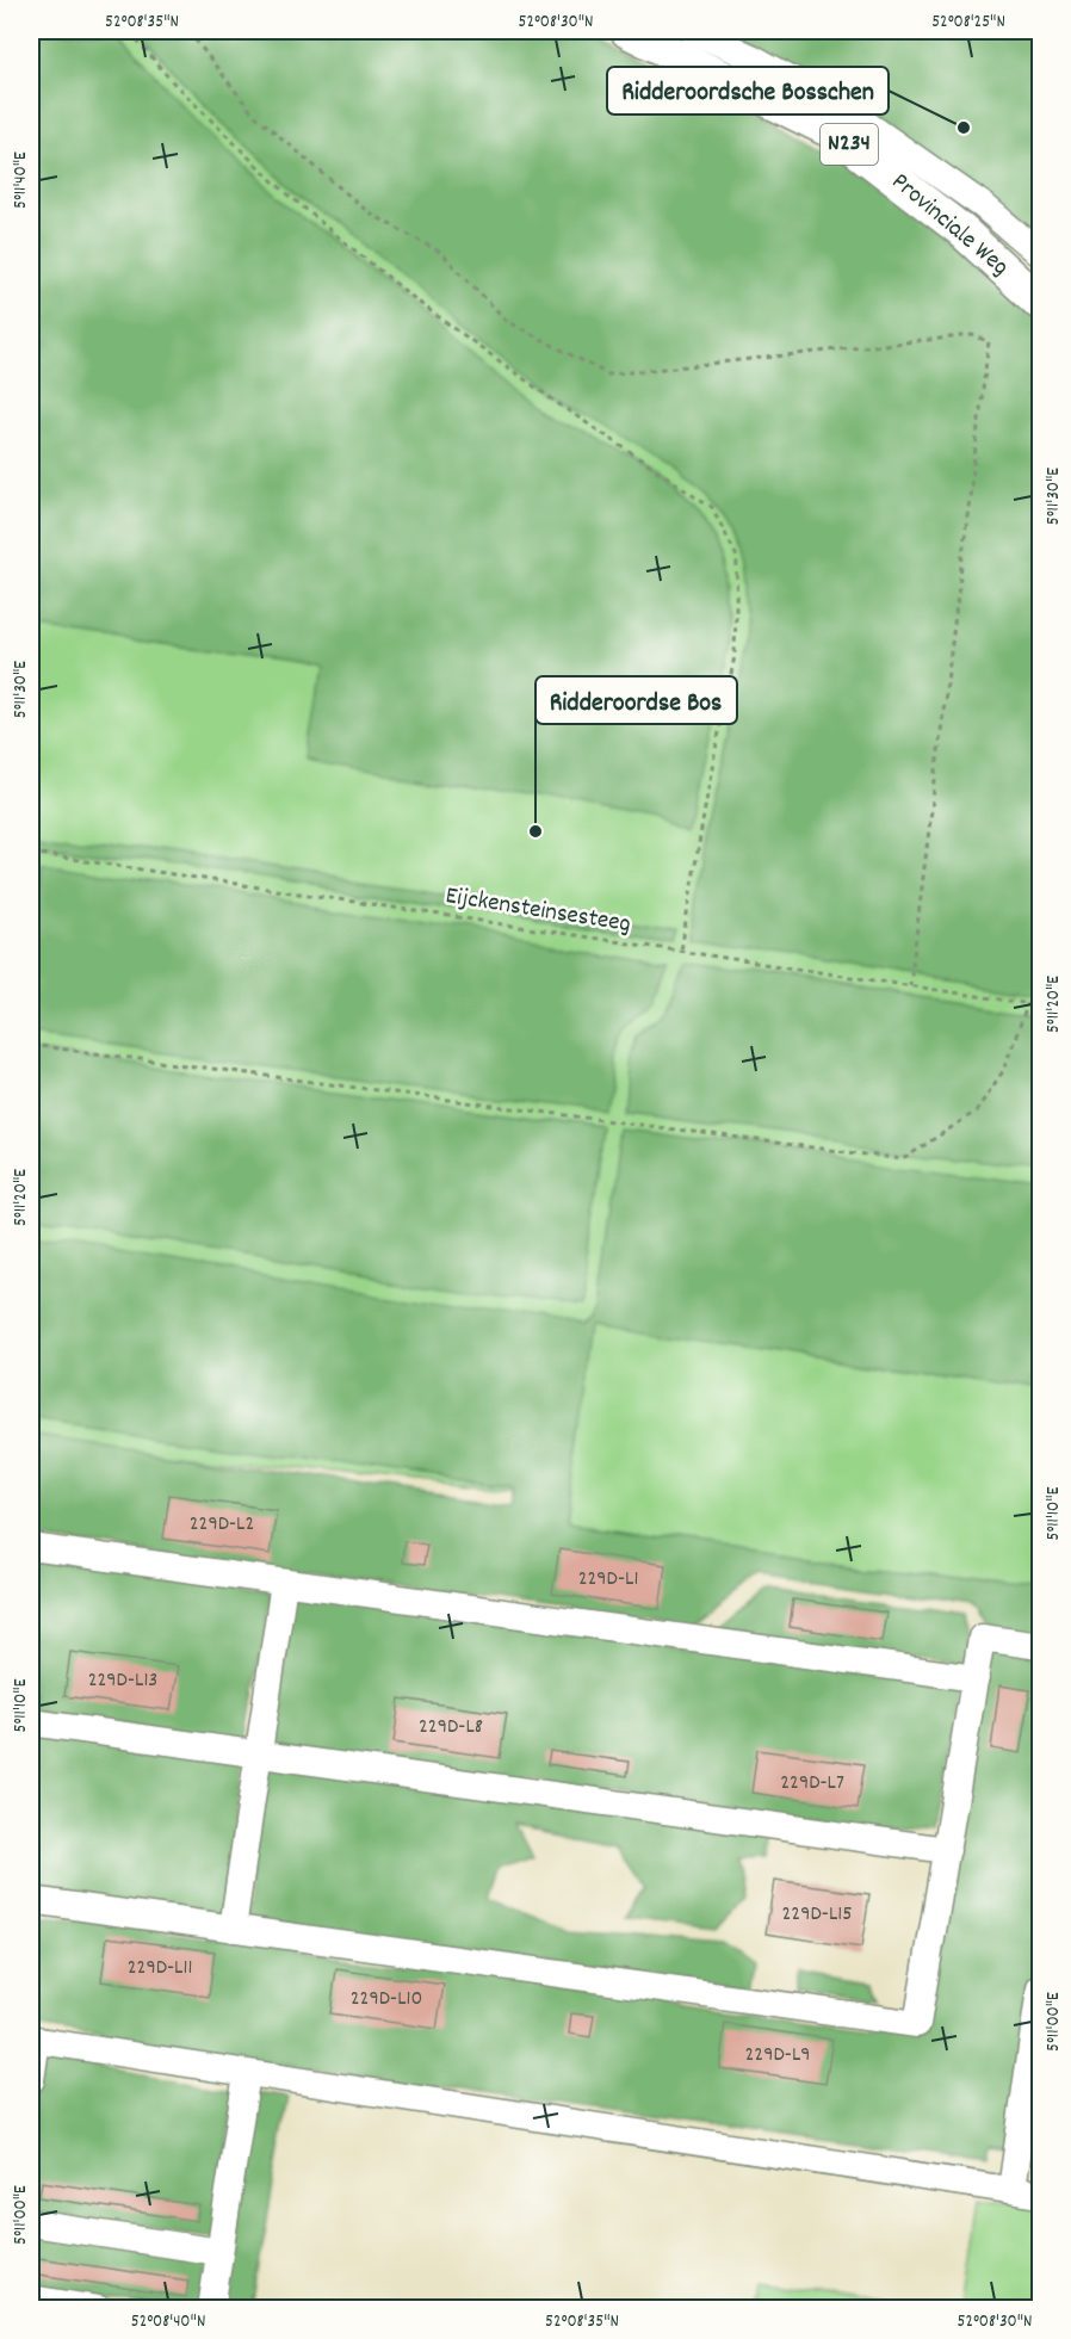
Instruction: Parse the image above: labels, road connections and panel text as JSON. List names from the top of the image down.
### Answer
{
  "streets": {
    "main road": ["N234", "Provinciale Weg"],
    "path": ["Eijckensteinsesteeg"]
  },
  "places": ["Ridderoordsche Bosschen", "Ridderoordse Bos"],
  "house_numbers": [
    "229D-L2",
    "229D-L1",
    "229D-L13",
    "229D-L8",
    "229D-L7",
    "229D-L15",
    "229D-L11",
    "229D-L10",
    "229D-L9"
  ],
  "coordinates": [
    "52°08'35\"N",
    "52°08'30\"N",
    "52°08'25\"N",
    "5°11'40\"E",
    "5°11'30\"E",
    "5°11'20\"E",
    "5°11'10\"E",
    "5°11'00\"E",
    "52°08'40\"N"
  ]
}
